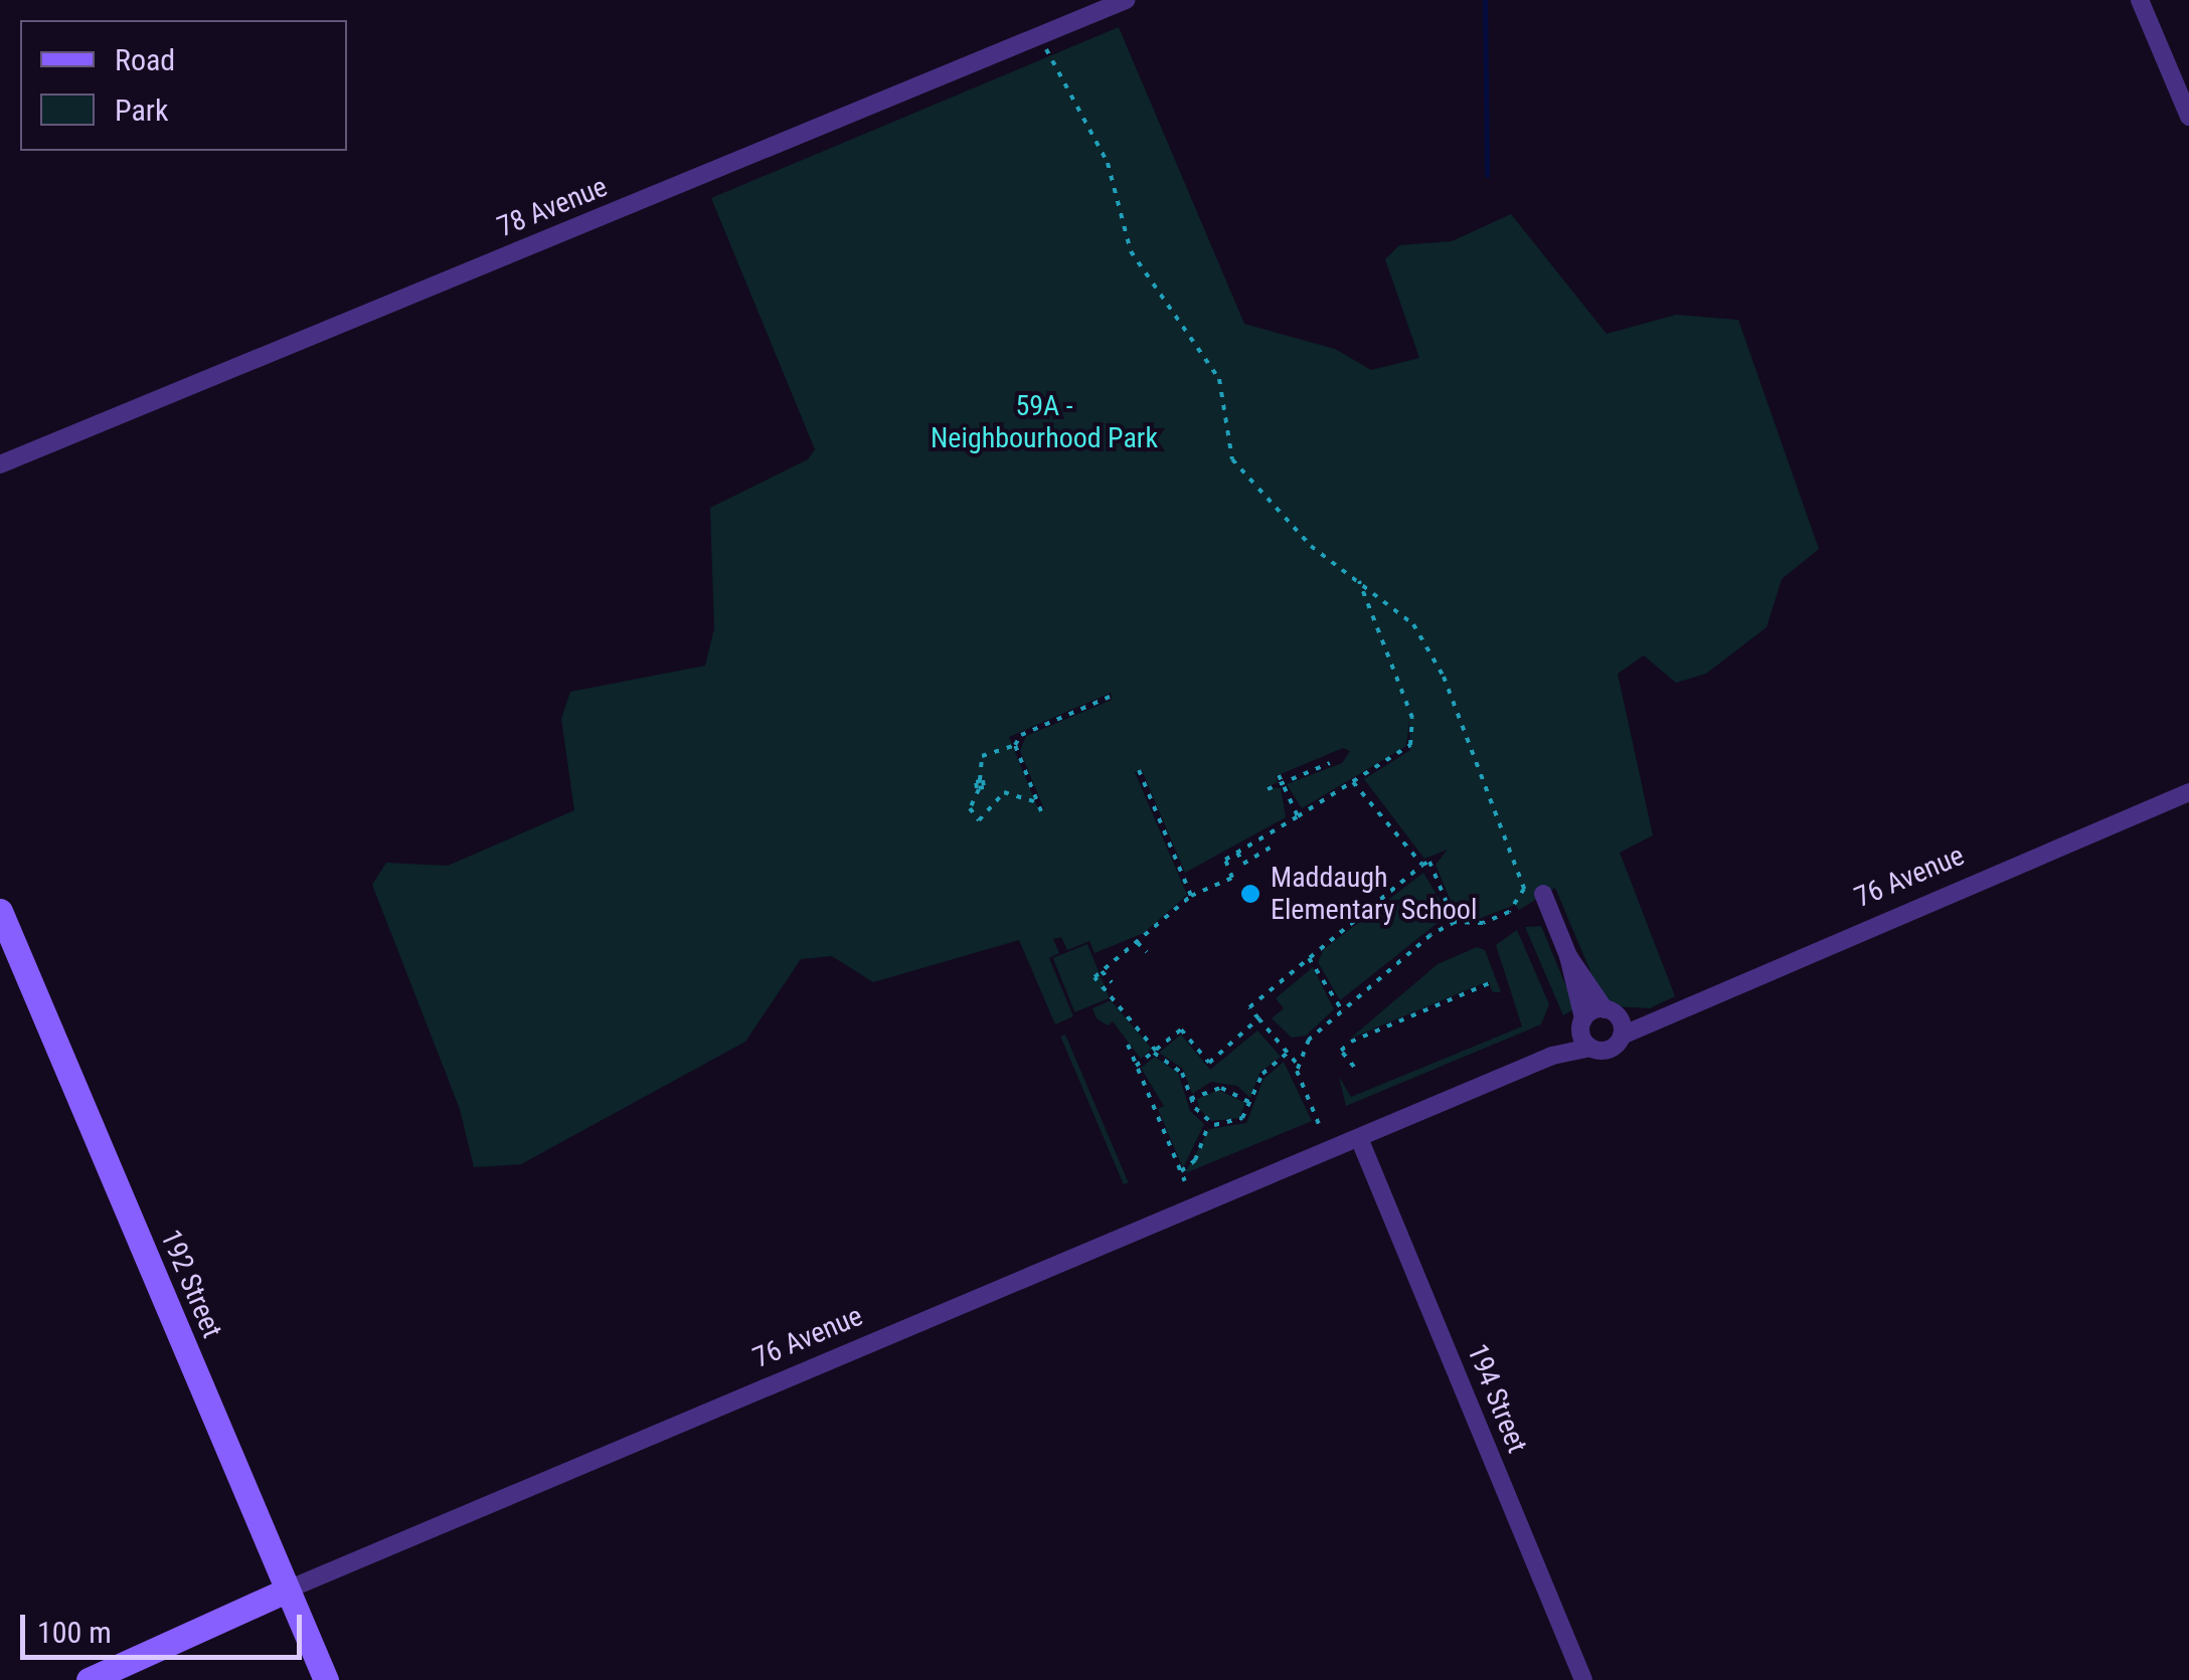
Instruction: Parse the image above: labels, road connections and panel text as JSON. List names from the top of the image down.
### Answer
{
  "streets": {
    "main road": ["76 Avenue", "192 Street"],
    "street": ["78 Avenue", "194 Street"]
  },
  "crossings": [
    ["76 Avenue", "192 Street"],
    ["76 Avenue", "194 Street"]
  ],
  "parks": ["59A - Neighbourhood Park"],
  "places": ["Maddaugh Elementary School"],
  "legend": ["Road", "Park"],
  "scale_bar": "100 m"
}
